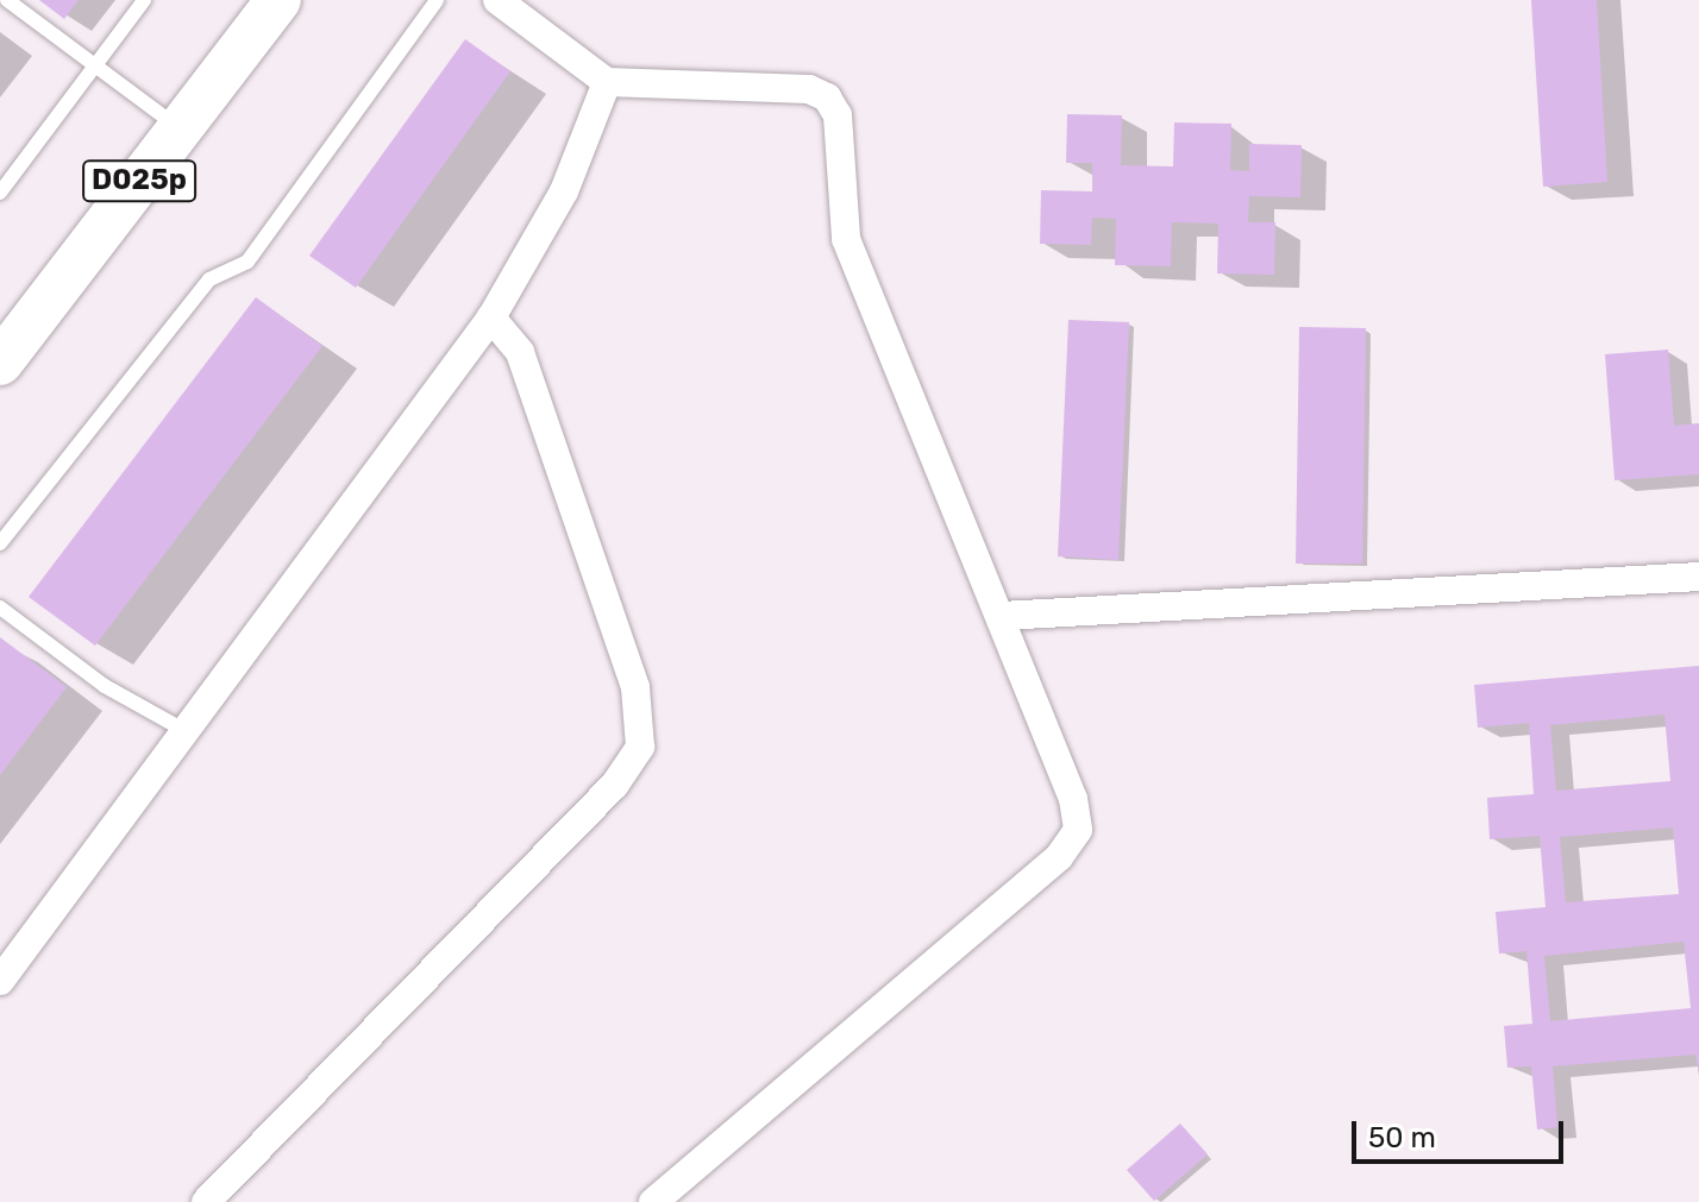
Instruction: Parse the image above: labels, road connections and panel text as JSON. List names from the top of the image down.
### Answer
{
  "streets": {
    "main road": ["D025p"]
  },
  "scale_bar": "50 m"
}
